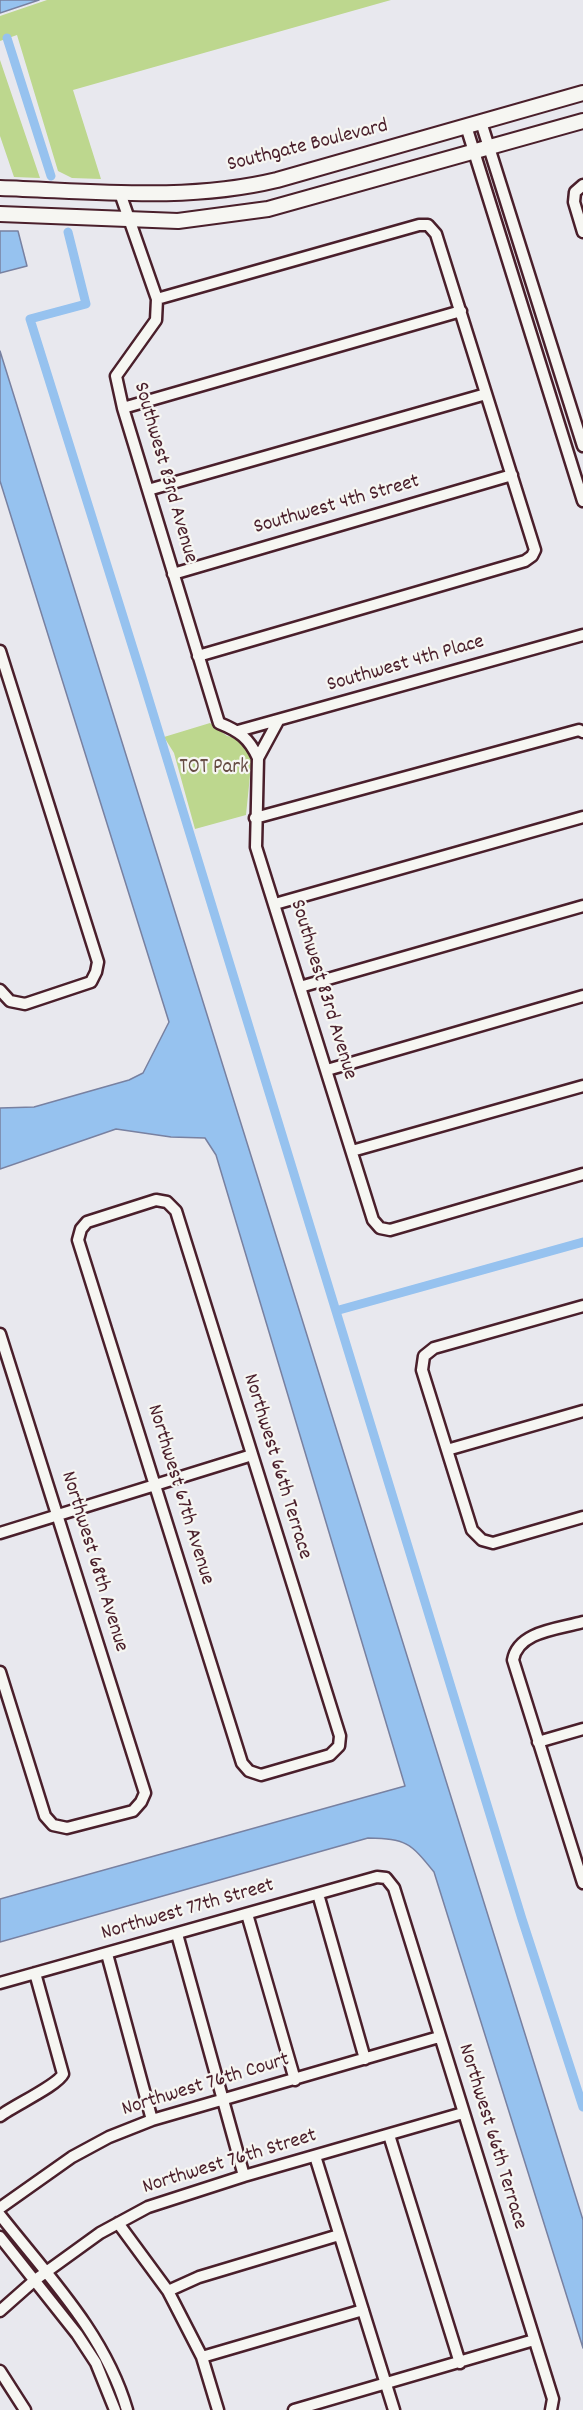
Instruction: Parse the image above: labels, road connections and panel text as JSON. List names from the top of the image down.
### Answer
{
  "streets": {
    "main road": ["Southgate Boulevard"],
    "street": [
      "Southwest 83rd Avenue",
      "Southwest 4th Street",
      "Southwest 4th Place",
      "Northwest 66th Terrace",
      "Northwest 67th Avenue",
      "Northwest 68th Avenue",
      "Northwest 77th Street",
      "Northwest 76th Court",
      "Northwest 76th Street"
    ]
  },
  "crossings": [
    ["Southwest 83rd Avenue", "Southwest 4th Street"],
    ["Southwest 83rd Avenue", "Southwest 4th Place"],
    ["Northwest 66th Terrace", "Northwest 67th Avenue"],
    ["Northwest 66th Terrace", "Northwest 77th Street"],
    ["Northwest 66th Terrace", "Northwest 76th Court"],
    ["Northwest 66th Terrace", "Northwest 76th Street"]
  ],
  "parks": ["TOT Park"]
}
